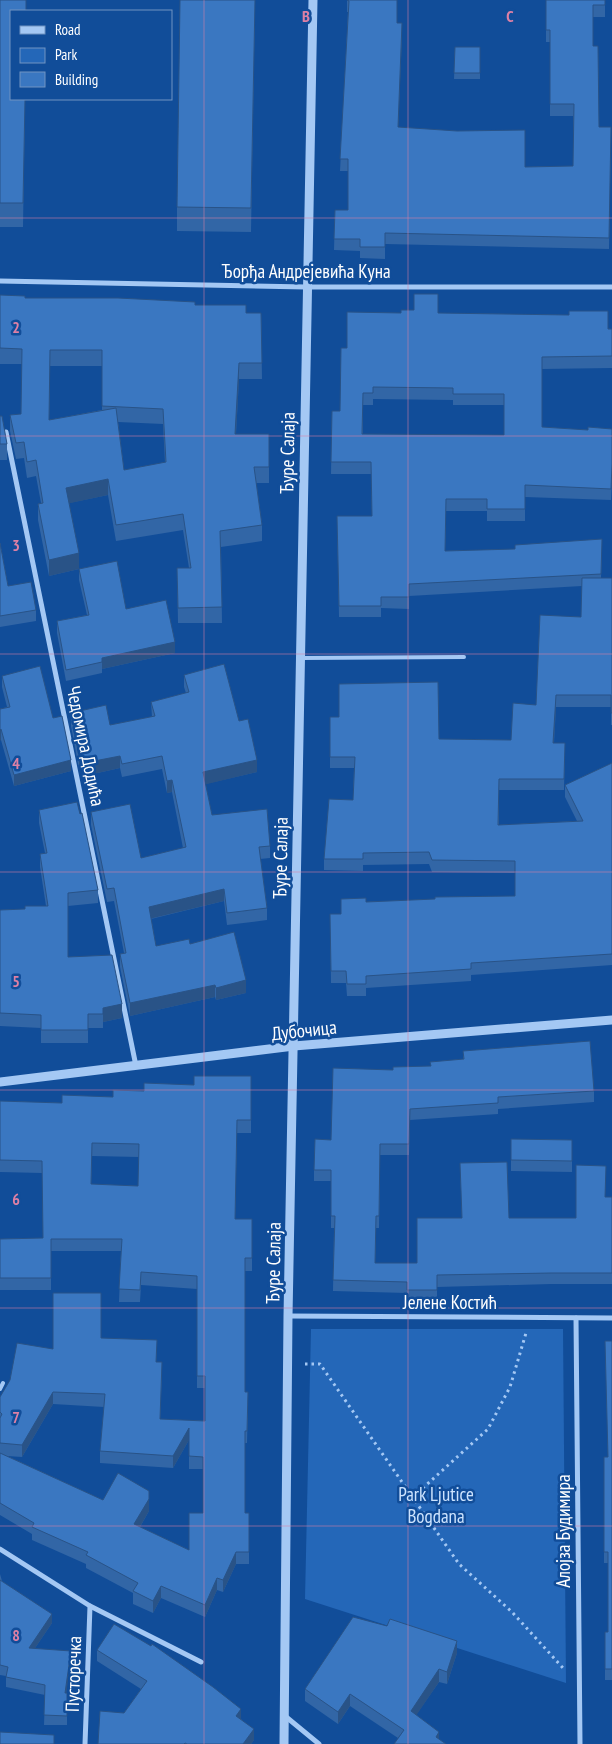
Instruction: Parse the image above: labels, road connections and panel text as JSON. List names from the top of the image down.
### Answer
{
  "streets": {
    "street": [
      "Ђорђа Андрејевића Куна",
      "Ђуре Салаја",
      "Чедомира Додића",
      "Дубочица",
      "Јелене Костић",
      "Алојза Будимира",
      "Пусторечка"
    ]
  },
  "crossings": [
    ["Ђорђа Андрејевића Куна", "Ђуре Салаја"],
    ["Ђуре Салаја", "Дубочица"],
    ["Ђуре Салаја", "Јелене Костић"],
    ["Чедомира Додића", "Дубочица"],
    ["Јелене Костић", "Алојза Будимира"]
  ],
  "parks": ["Park Ljutice Bogdana"],
  "legend": ["Road", "Park", "Building"],
  "grid": {
    "columns": ["B", "C"],
    "rows": [
      "2",
      "3",
      "4",
      "5",
      "6",
      "7",
      "8"
    ]
  }
}
